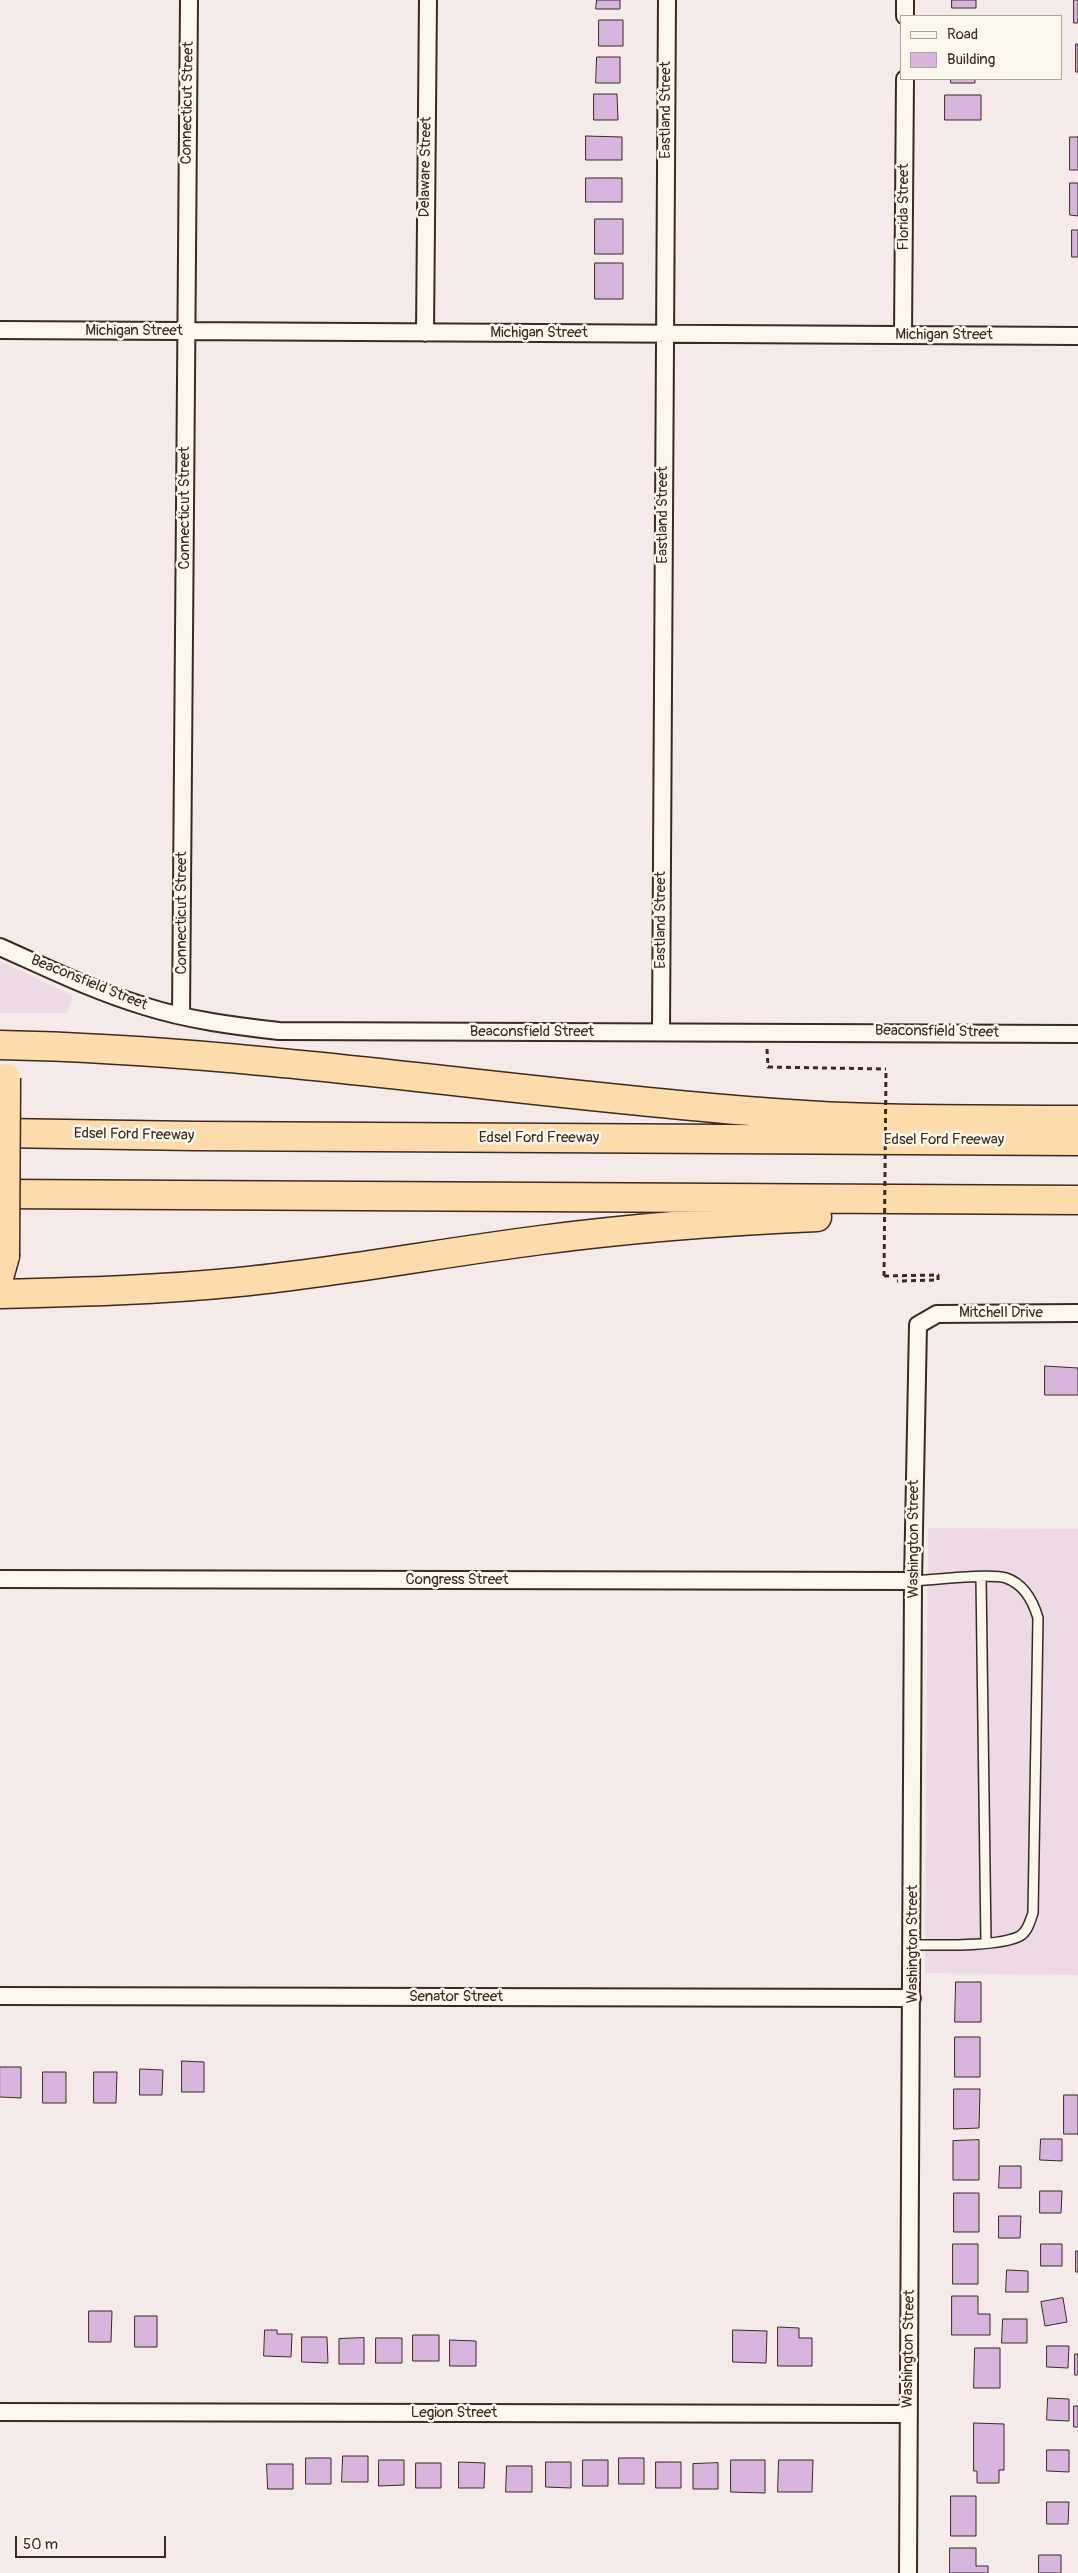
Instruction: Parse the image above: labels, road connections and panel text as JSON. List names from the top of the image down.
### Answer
{
  "streets": {
    "highway": ["Edsel Ford Freeway"],
    "street": [
      "Connecticut Street",
      "Eastland Street",
      "Delaware Street",
      "Florida Street",
      "Michigan Street",
      "Beaconsfield Street",
      "Mitchell Drive",
      "Washington Street",
      "Congress Street",
      "Senator Street",
      "Legion Street"
    ]
  },
  "crossings": [
    ["Connecticut Street", "Michigan Street"],
    ["Connecticut Street", "Beaconsfield Street"],
    ["Eastland Street", "Michigan Street"],
    ["Eastland Street", "Beaconsfield Street"],
    ["Delaware Street", "Michigan Street"],
    ["Florida Street", "Michigan Street"],
    ["Mitchell Drive", "Washington Street"],
    ["Washington Street", "Congress Street"],
    ["Washington Street", "Senator Street"],
    ["Washington Street", "Legion Street"]
  ],
  "legend": ["Road", "Building"],
  "scale_bar": "50 m"
}
